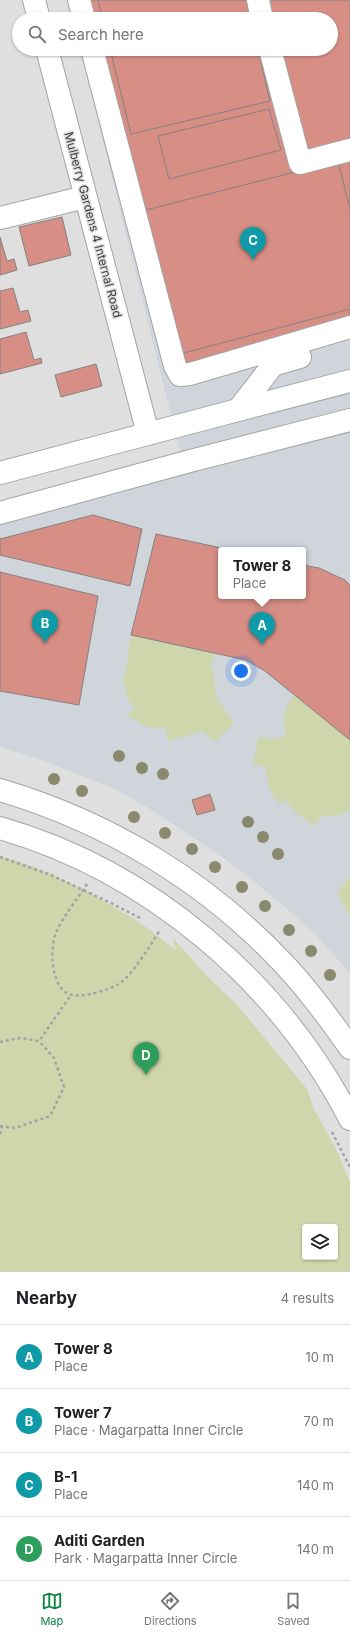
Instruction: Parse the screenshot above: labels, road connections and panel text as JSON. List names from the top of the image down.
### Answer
{
  "streets": {
    "street": ["Mulberry Gardens 4 Internal Road"]
  },
  "page": {
    "search": "Search here",
    "pins": [
      "C",
      "B",
      "A",
      "D"
    ],
    "popup": ["Tower 8", "Place"],
    "heading": ["Nearby", "4 results"],
    "list": [
      {
        "mark": "A",
        "name": "Tower 8",
        "note": "Place",
        "value": "10 m"
      },
      {
        "mark": "B",
        "name": "Tower 7",
        "note": "Place · Magarpatta Inner Circle",
        "value": "70 m"
      },
      {
        "mark": "C",
        "name": "B-1",
        "note": "Place",
        "value": "140 m"
      },
      {
        "mark": "D",
        "name": "Aditi Garden",
        "note": "Park · Magarpatta Inner Circle",
        "value": "140 m"
      }
    ],
    "nav": ["Map", "Directions", "Saved"]
  }
}
